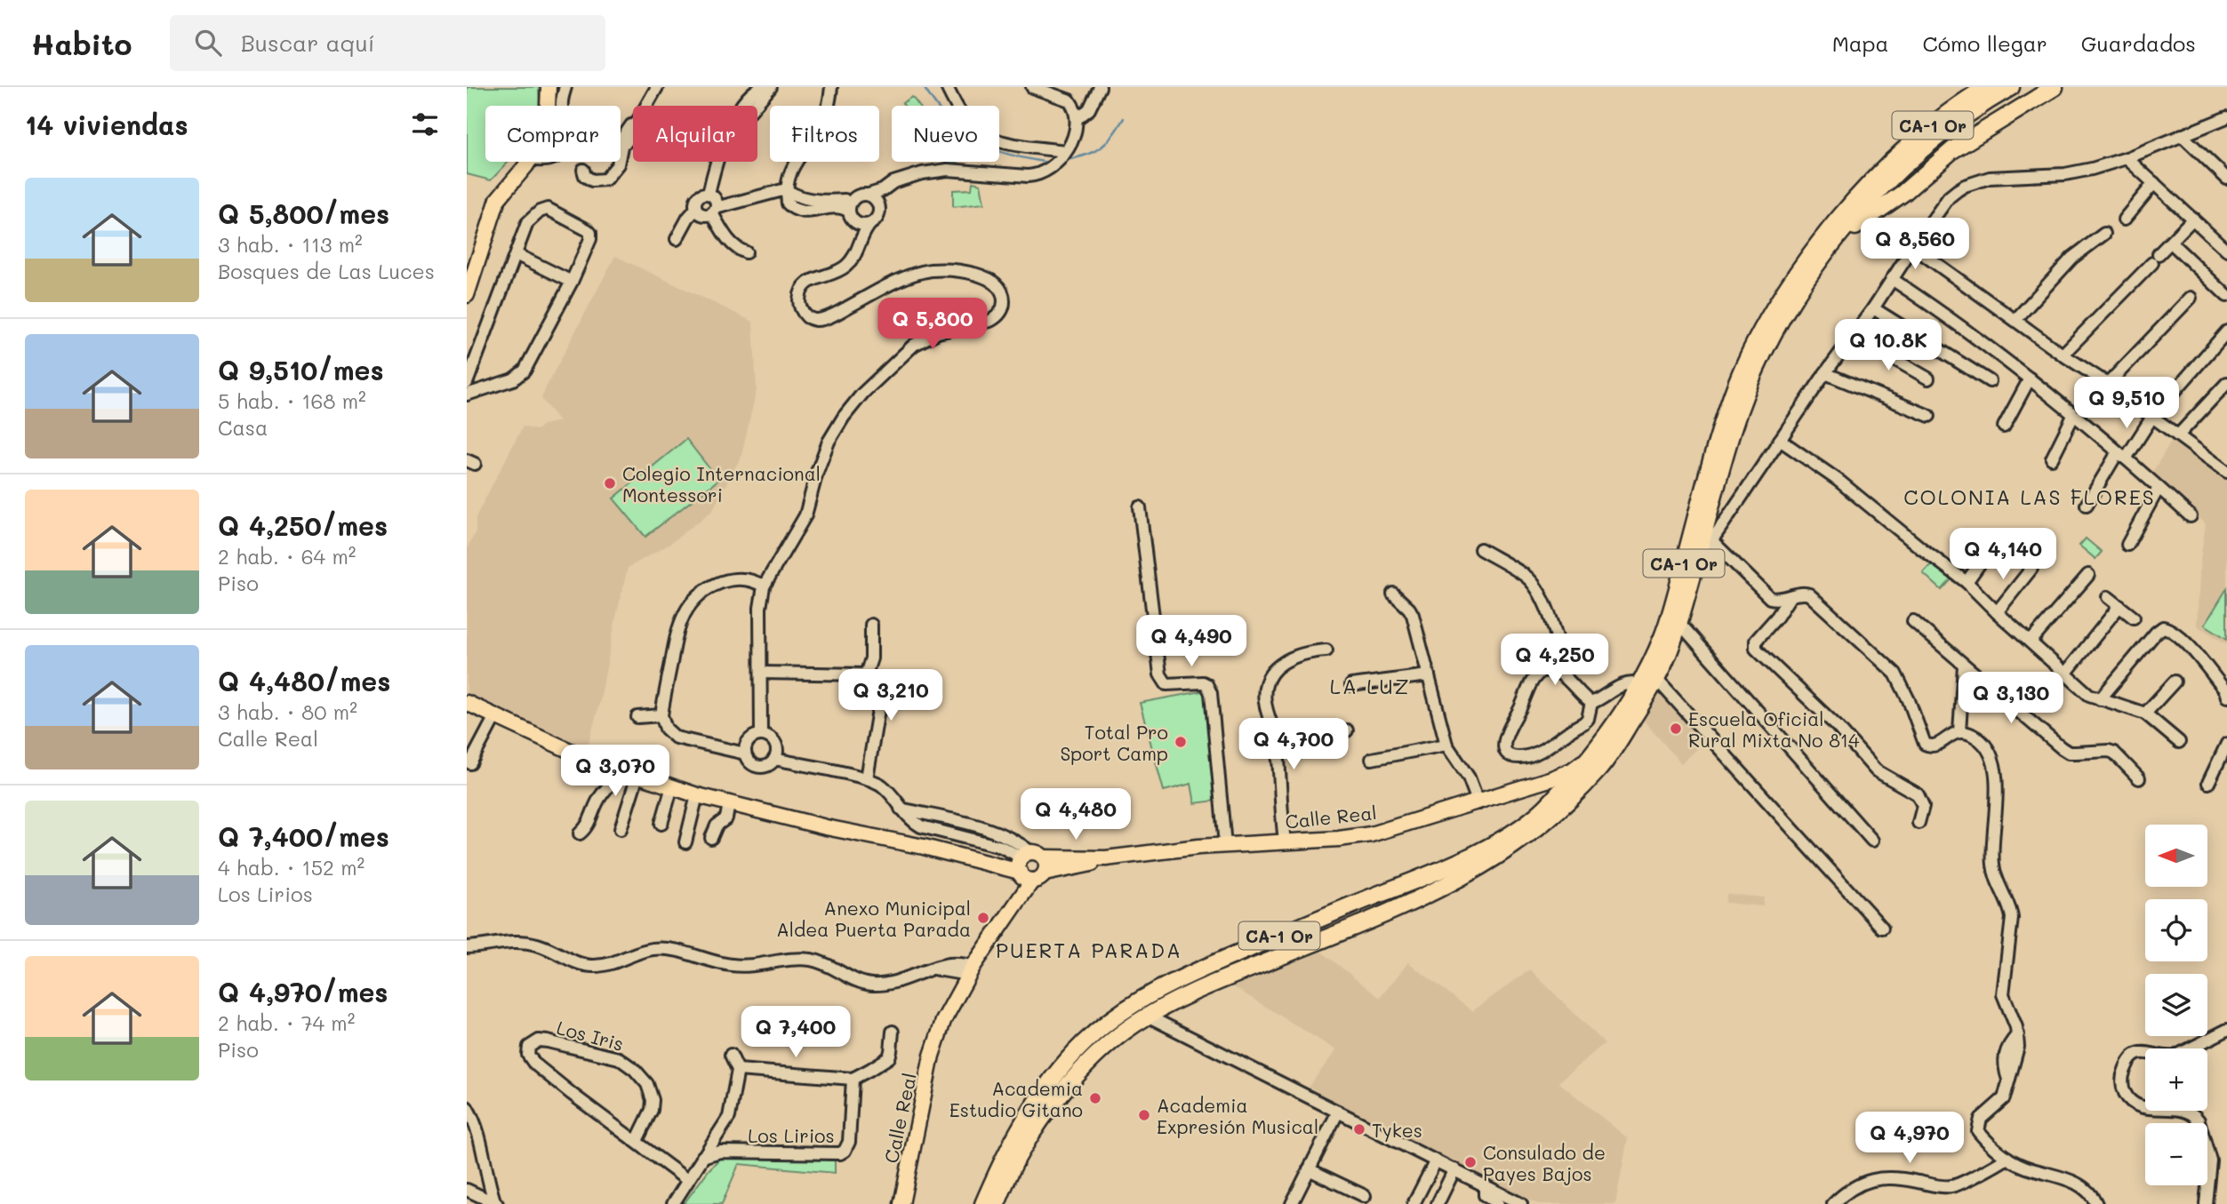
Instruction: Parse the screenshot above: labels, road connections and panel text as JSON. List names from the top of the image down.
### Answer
{
  "streets": {
    "highway": ["CA-1 Or"],
    "main road": ["Calle Real"],
    "street": ["Los Iris", "Los Lirios"]
  },
  "crossings": [
    ["CA-1 Or", "Calle Real"],
    ["Los Iris", "Los Lirios"]
  ],
  "districts": ["COLONIA LAS FLORES", "LA LUZ", "PUERTA PARADA"],
  "places": [
    "Colegio Internacional Montessori",
    "Escuela Oficial Rural Mixta No 814",
    "Total Pro Sport Camp",
    "Anexo Municipal Aldea Puerta Parada",
    "Academia Estudio Gitano",
    "Academia Expresión Musical",
    "Tykes",
    "Consulado de Payes Bajos"
  ],
  "north": "left",
  "page": {
    "header": "Habito",
    "search": "Buscar aquí",
    "nav": ["Mapa", "Cómo llegar", "Guardados"],
    "heading": "14 viviendas",
    "chip": [
      "Comprar",
      "Alquilar",
      "Filtros",
      "Nuevo"
    ],
    "list": [
      {
        "name": "Q 5,800/mes",
        "note": "3 hab. · 113 m² · Bosques de Las Luces"
      },
      {
        "name": "Q 9,510/mes",
        "note": "5 hab. · 168 m² · Casa"
      },
      {
        "name": "Q 4,250/mes",
        "note": "2 hab. · 64 m² · Piso"
      },
      {
        "name": "Q 4,480/mes",
        "note": "3 hab. · 80 m² · Calle Real"
      },
      {
        "name": "Q 7,400/mes",
        "note": "4 hab. · 152 m² · Los Lirios"
      },
      {
        "name": "Q 4,970/mes",
        "note": "2 hab. · 74 m² · Piso"
      }
    ],
    "price": [
      "Q 8,560",
      "Q 5,800",
      "Q 10.8K",
      "Q 9,510",
      "Q 4,140",
      "Q 4,490",
      "Q 4,250",
      "Q 3,210",
      "Q 3,130",
      "Q 4,700",
      "Q 3,070",
      "Q 4,480",
      "Q 7,400",
      "Q 4,970"
    ],
    "map_buttons": ["+", "−"]
  }
}
